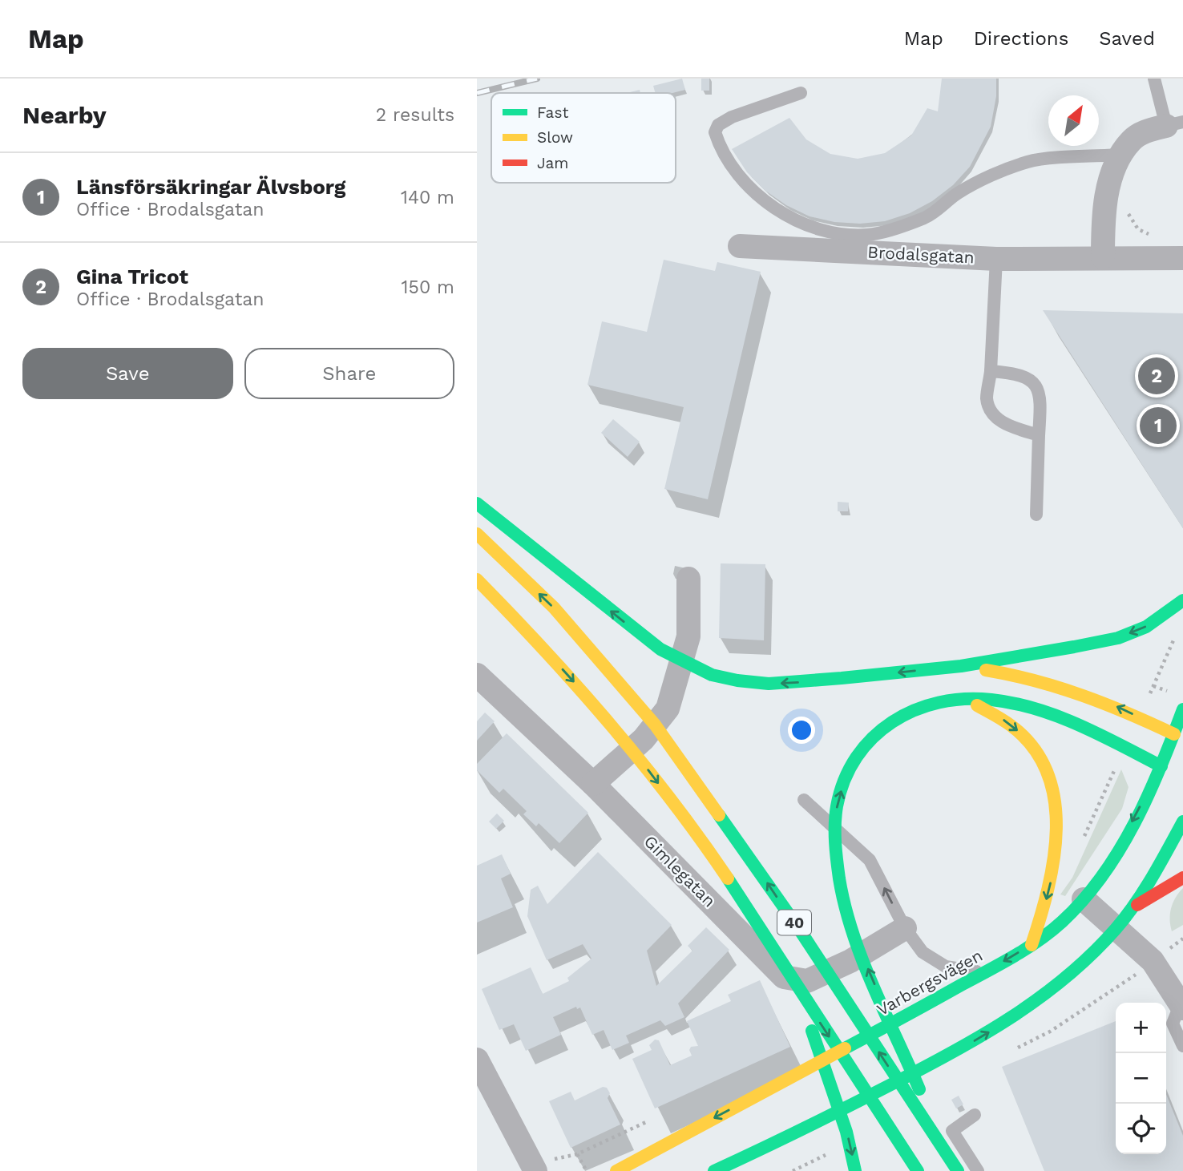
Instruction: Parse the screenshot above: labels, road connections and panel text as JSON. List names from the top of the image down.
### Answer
{
  "streets": {
    "main road": ["40", "Varbergsvägen"],
    "street": ["Brodalsgatan", "Gimlegatan"]
  },
  "legend": ["Fast", "Slow", "Jam"],
  "north": "top right",
  "page": {
    "header": "Map",
    "nav": ["Map", "Directions", "Saved"],
    "heading": ["Nearby", "2 results"],
    "list": [
      {
        "mark": "1",
        "name": "Länsförsäkringar Älvsborg",
        "note": "Office · Brodalsgatan",
        "value": "140 m"
      },
      {
        "mark": "2",
        "name": "Gina Tricot",
        "note": "Office · Brodalsgatan",
        "value": "150 m"
      }
    ],
    "buttons": ["Save", "Share"],
    "pins": ["2", "1"],
    "map_buttons": ["+", "−"]
  }
}
